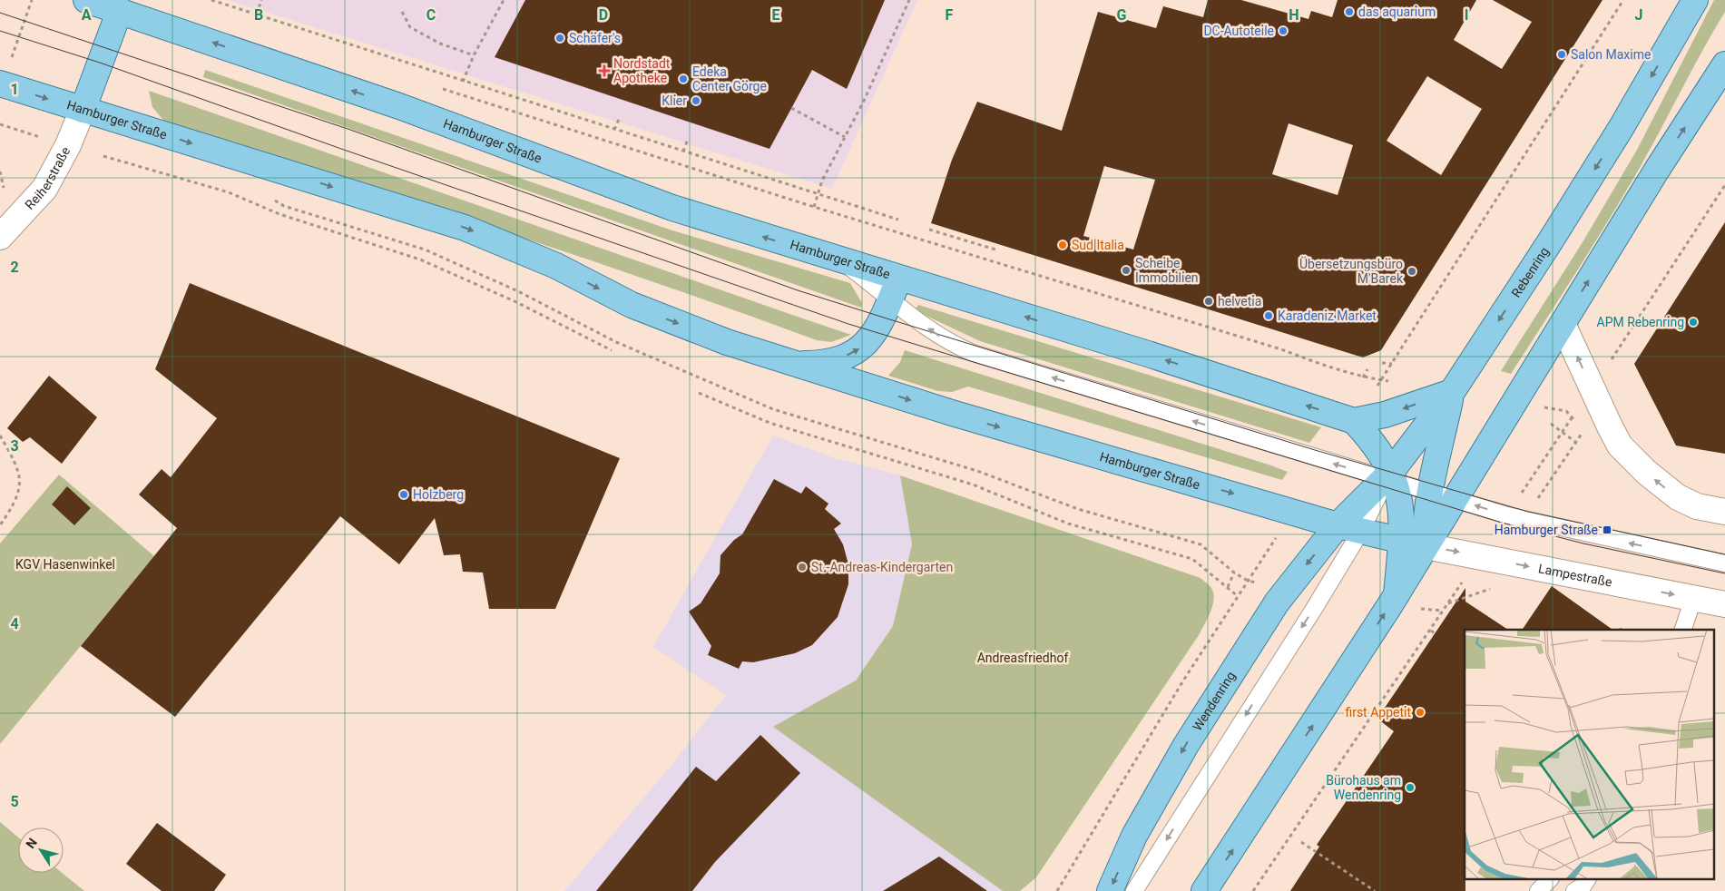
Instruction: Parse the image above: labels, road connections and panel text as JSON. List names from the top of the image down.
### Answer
{
  "streets": {
    "main road": ["Hamburger Straße", "Rebenring", "Wendenring"],
    "street": ["Reiherstraße", "Lampestraße"]
  },
  "crossings": [
    ["Hamburger Straße", "Reiherstraße"],
    ["Hamburger Straße", "Rebenring"],
    ["Hamburger Straße", "Lampestraße"],
    ["Hamburger Straße", "Wendenring"],
    ["Rebenring", "Wendenring"]
  ],
  "one_way": ["Lampestraße"],
  "parks": ["KGV Hasenwinkel", "Andreasfriedhof"],
  "places": {
    "other": [
      "das aquarium",
      "DC-Autoteile",
      "Schäfer's",
      "Salon Maxime",
      "Edeka Center Görge",
      "Klier",
      "Sud Italia",
      "Scheibe Immobilien",
      "Übersetzungsbüro M'Barek",
      "helvetia",
      "Karadeniz Market",
      "APM Rebenring",
      "Holzberg",
      "St.-Andreas-Kindergarten",
      "first Appetit",
      "Bürohaus am Wendenring"
    ],
    "health": ["Nordstadt Apotheke"],
    "transit": ["Hamburger Straße"]
  },
  "north": "top left",
  "grid": {
    "columns": [
      "A",
      "B",
      "C",
      "D",
      "E",
      "F",
      "G",
      "H",
      "I",
      "J"
    ],
    "rows": [
      "1",
      "2",
      "3",
      "4",
      "5"
    ]
  }
}
